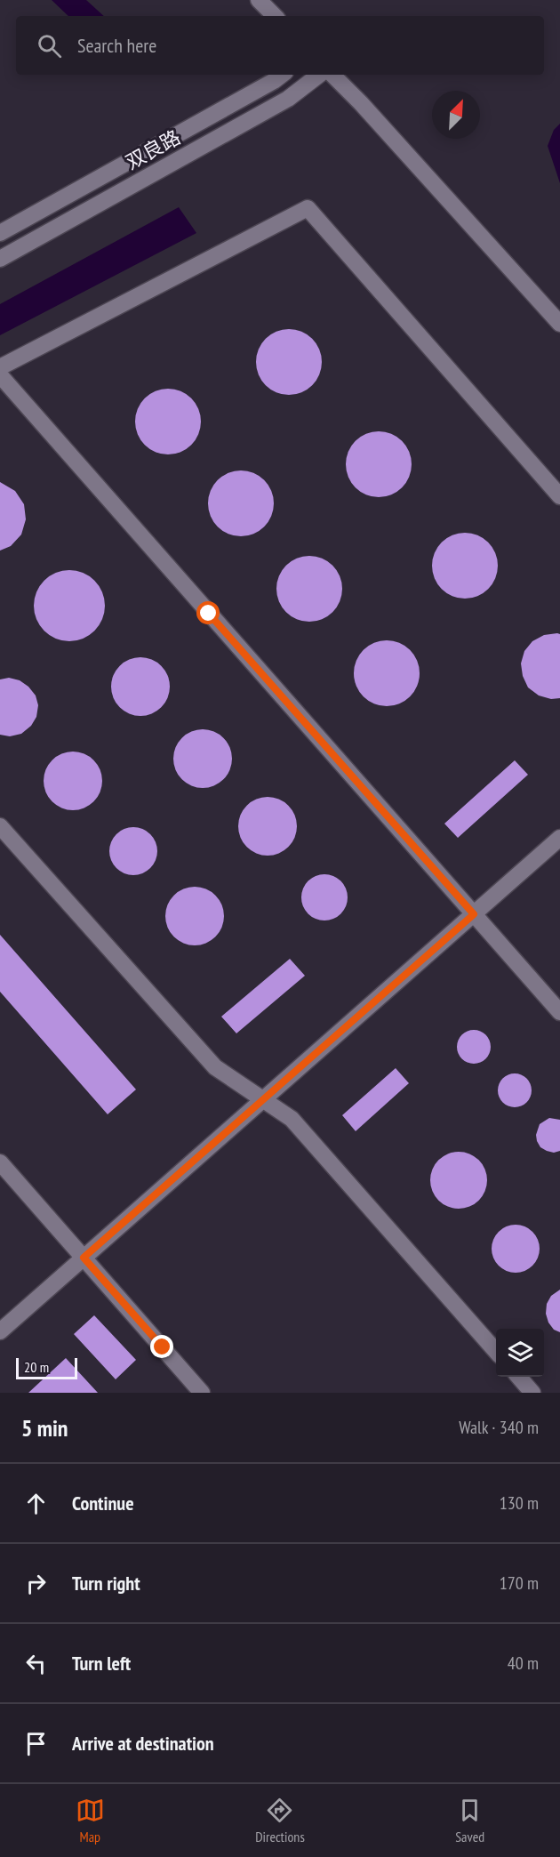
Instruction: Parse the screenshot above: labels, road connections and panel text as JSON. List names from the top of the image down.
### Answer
{
  "streets": {
    "street": ["双良路"]
  },
  "scale_bar": "20 m",
  "north": "top right",
  "page": {
    "search": "Search here",
    "scale": "20 m",
    "heading": ["5 min", "Walk · 340 m"],
    "list": [
      ["Continue", "130 m"],
      ["Turn right", "170 m"],
      ["Turn left", "40 m"],
      "Arrive at destination"
    ],
    "nav": ["Map", "Directions", "Saved"]
  }
}
